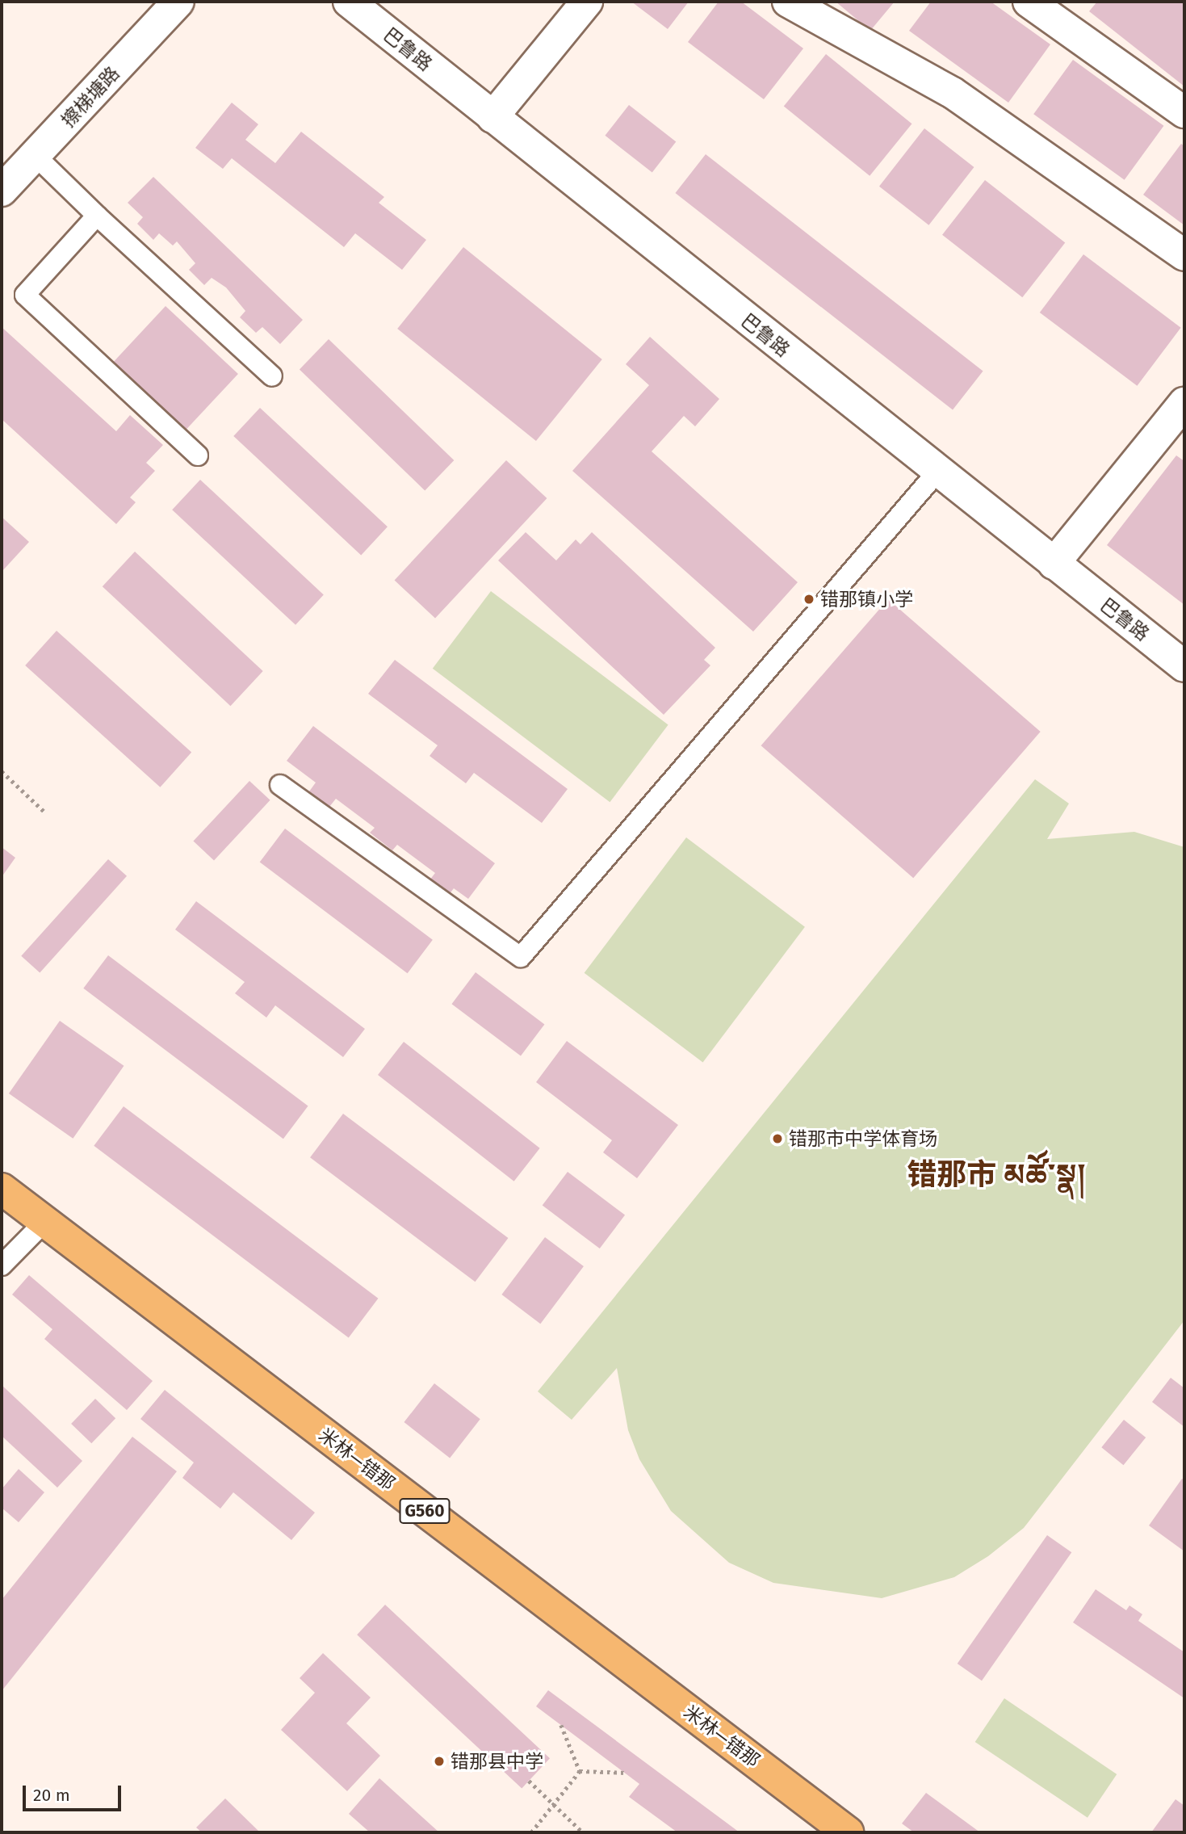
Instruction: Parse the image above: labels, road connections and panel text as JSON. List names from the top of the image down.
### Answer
{
  "streets": {
    "highway": ["米林—错那", "G560"],
    "street": ["巴鲁路", "擦梯塘路"]
  },
  "districts": ["错那市 མཚོ་སྣ།"],
  "places": ["错那镇小学", "错那市中学体育场", "错那县中学"],
  "scale_bar": "20 m"
}
